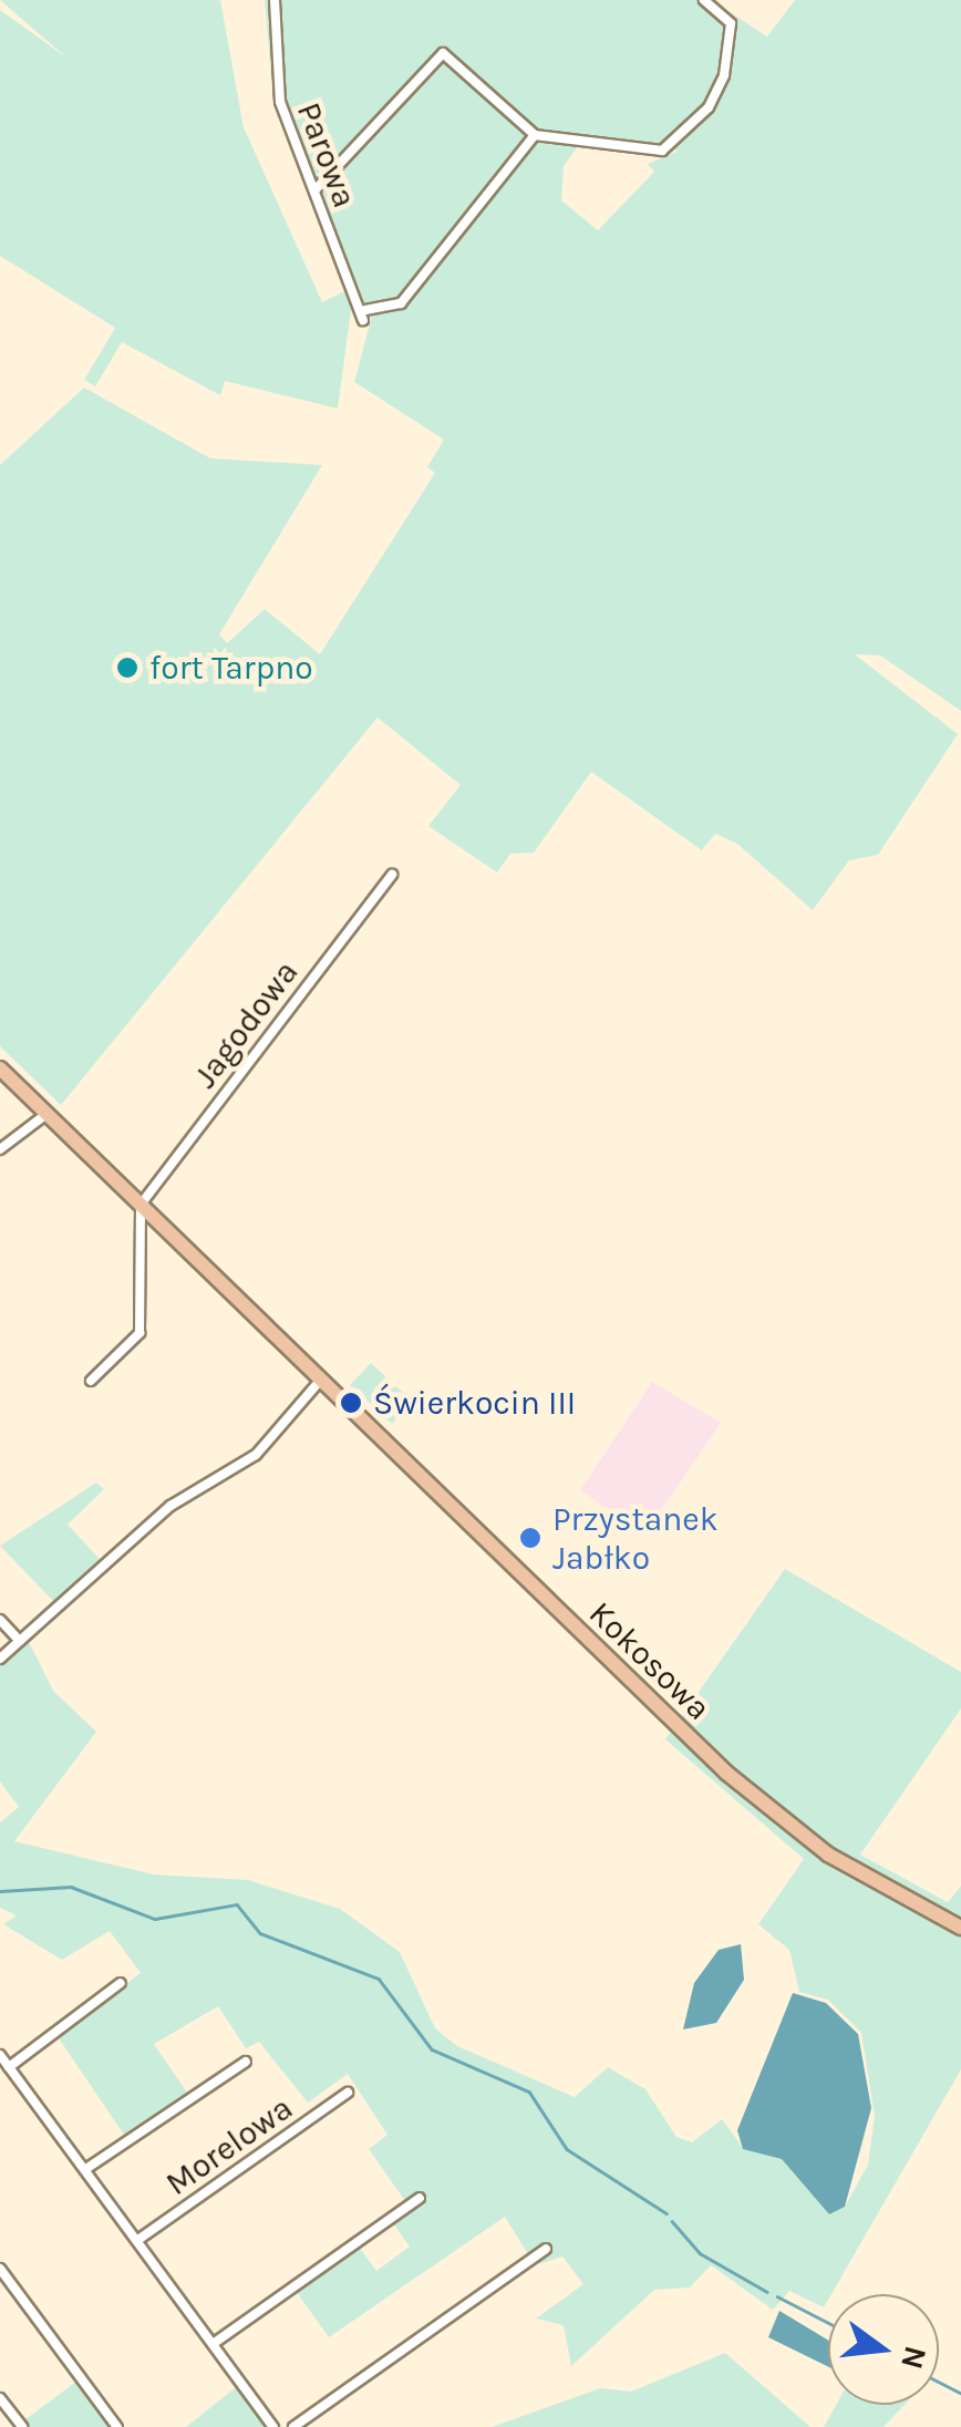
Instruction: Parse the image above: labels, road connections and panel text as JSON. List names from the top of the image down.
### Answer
{
  "streets": {
    "main road": ["Kokosowa"],
    "street": ["Parowa", "Jagodowa", "Morelowa"]
  },
  "crossings": [
    ["Jagodowa", "Kokosowa"]
  ],
  "places": ["fort Tarpno", "Świerkocin III", "Przystanek Jabłko"],
  "north": "right"
}
